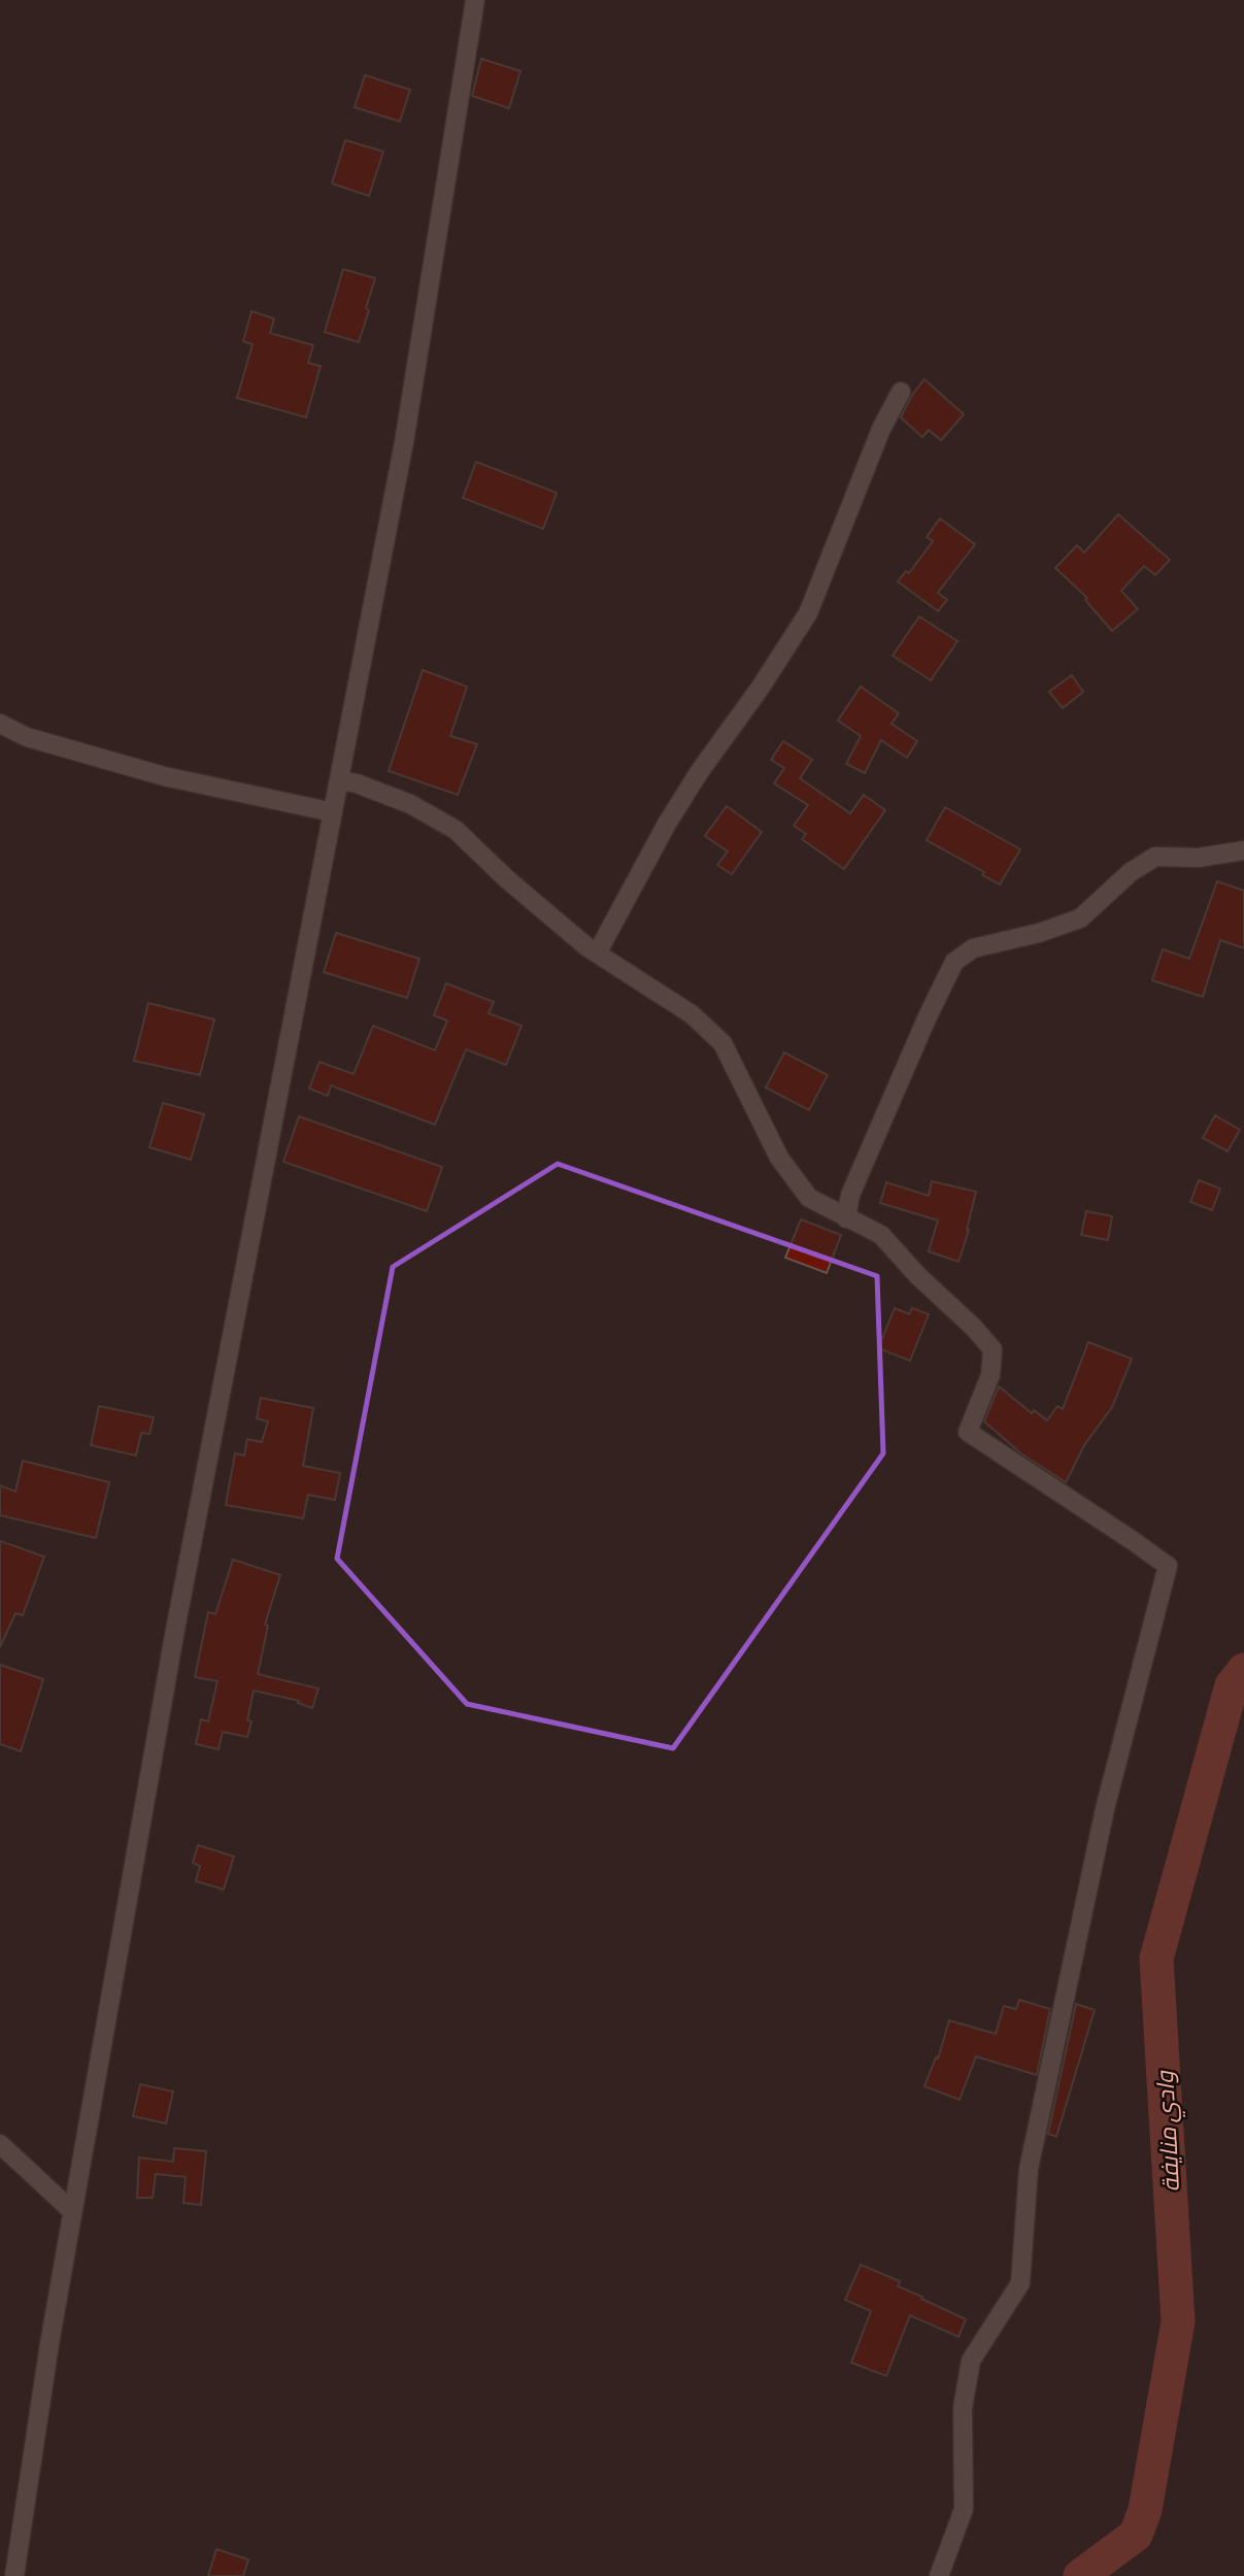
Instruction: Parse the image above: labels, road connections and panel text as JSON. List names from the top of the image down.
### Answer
{
  "water": ["وادي منايفة"]
}
